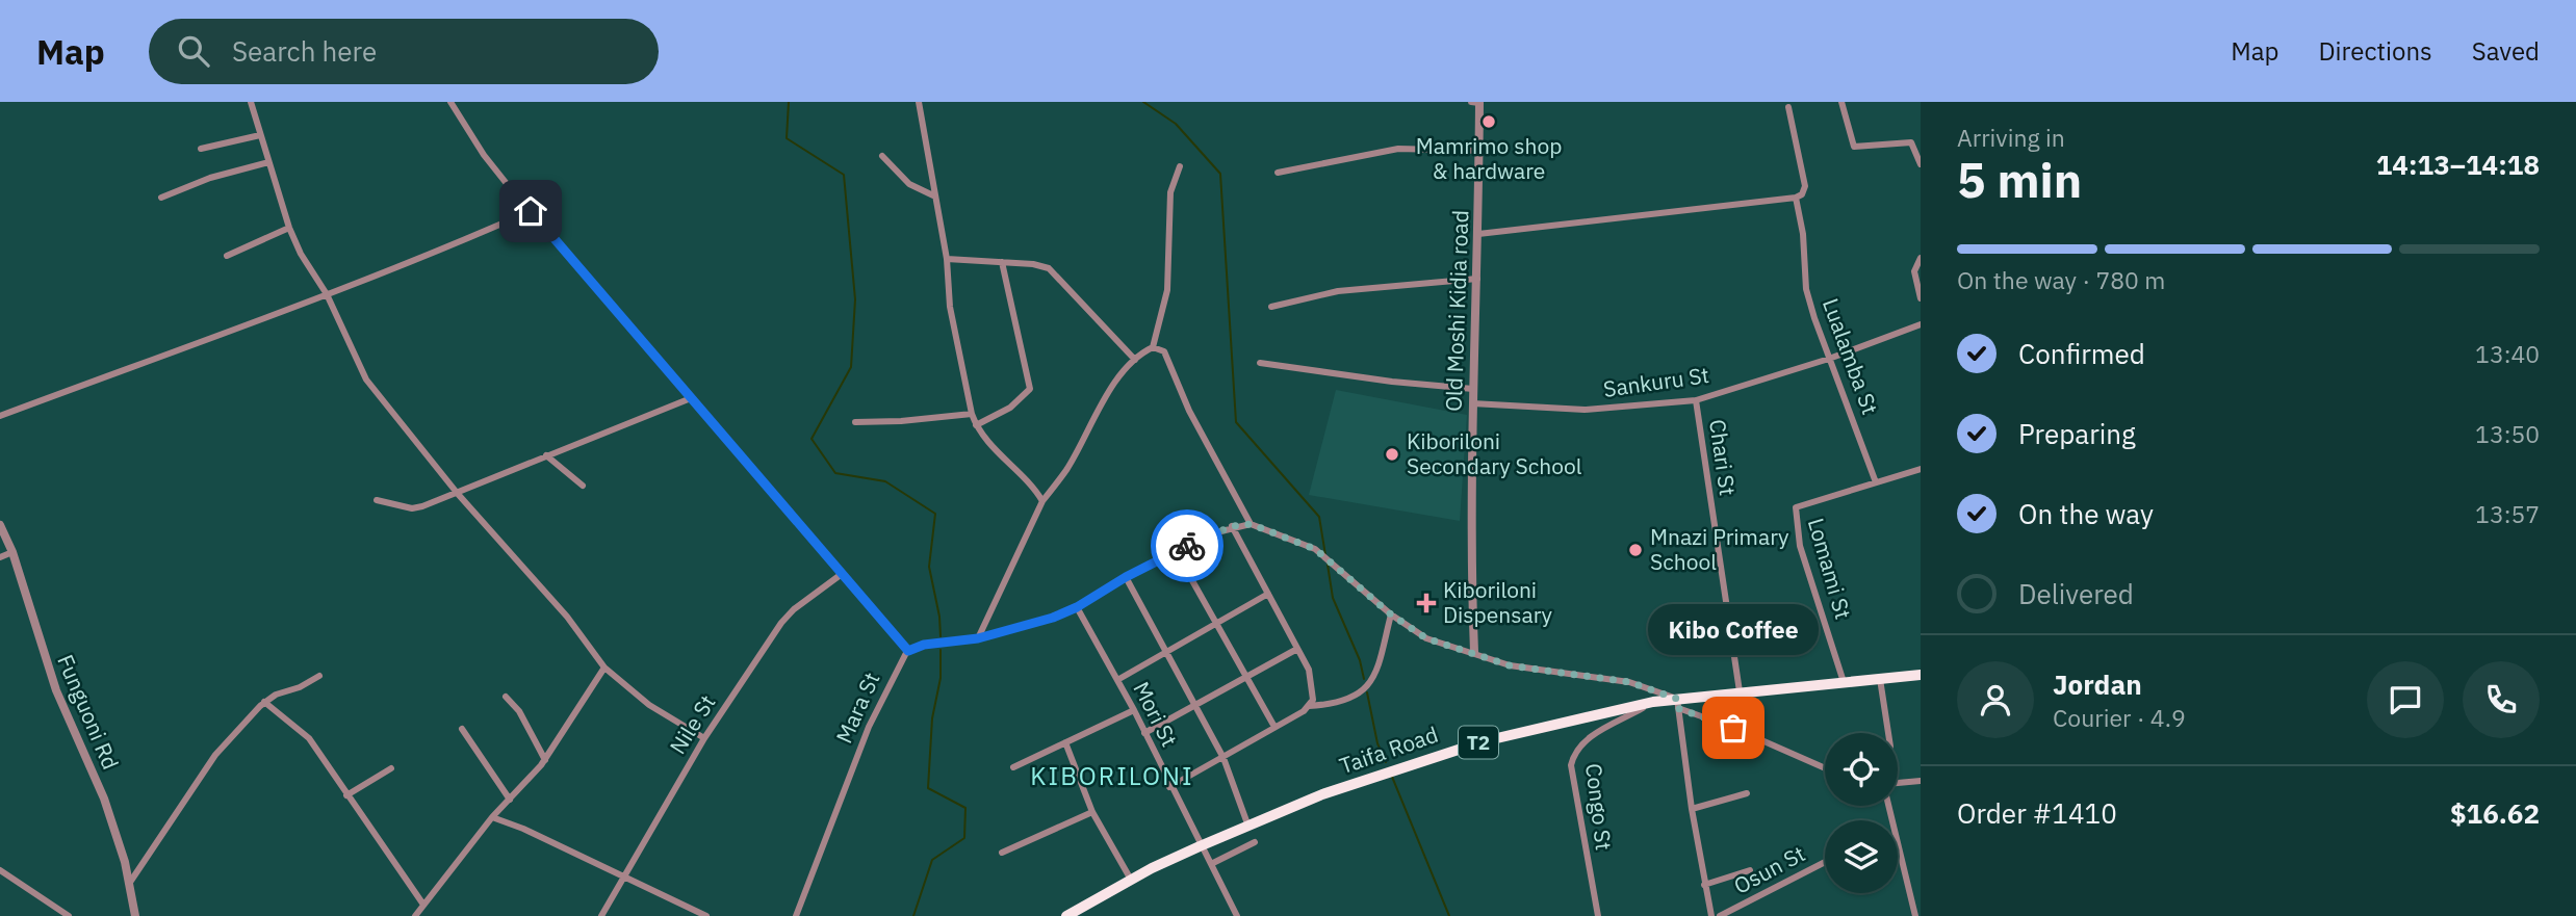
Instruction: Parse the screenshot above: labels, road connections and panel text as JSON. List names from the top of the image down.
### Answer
{
  "streets": {
    "highway": ["T2", "Taifa Road"],
    "street": [
      "Old Moshi Kidia road",
      "Lualamba St",
      "Sankuru St",
      "Chari St",
      "Lomami St",
      "Mara St",
      "Funguoni Rd",
      "Mori St",
      "Nile St",
      "Congo St",
      "Osun St"
    ]
  },
  "crossings": [
    ["Old Moshi Kidia road", "Sankuru St"],
    ["Lualamba St", "Sankuru St"],
    ["Lualamba St", "Lomami St"],
    ["Sankuru St", "Chari St"],
    ["Chari St", "Taifa Road"],
    ["Lomami St", "Taifa Road"],
    ["Mori St", "Taifa Road"],
    ["Taifa Road", "Congo St"]
  ],
  "districts": ["KIBORILONI"],
  "places": {
    "other": [
      "Mamrimo shop & hardware",
      "Kiboriloni Secondary School",
      "Mnazi Primary School",
      "Kibo Coffee"
    ],
    "health": ["Kiboriloni Dispensary"]
  },
  "page": {
    "header": "Map",
    "search": "Search here",
    "nav": ["Map", "Directions", "Saved"],
    "heading": ["5 min", "Arriving in", "14:13–14:18"],
    "panel": [
      "Jordan",
      "Courier · 4.9",
      "Order #1410",
      "$16.62"
    ],
    "bar": "On the way · 780 m",
    "list": [
      ["Confirmed", "13:40"],
      ["Preparing", "13:50"],
      ["On the way", "13:57"],
      "Delivered"
    ],
    "bubble": "Kibo Coffee"
  }
}
